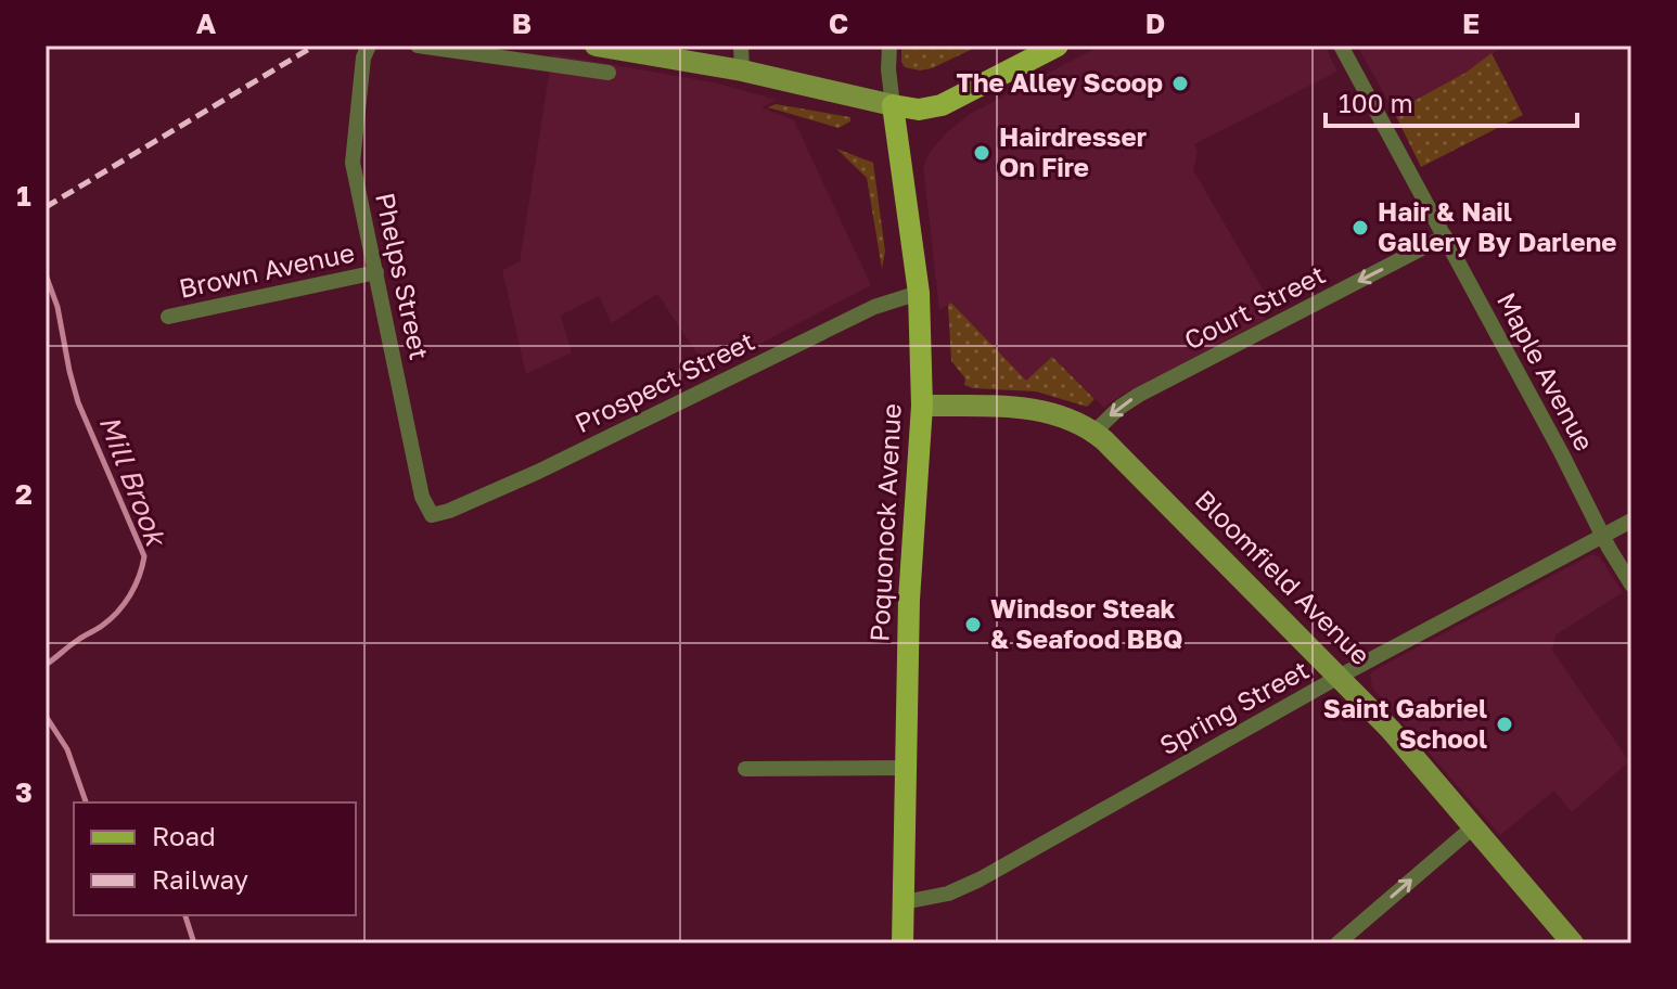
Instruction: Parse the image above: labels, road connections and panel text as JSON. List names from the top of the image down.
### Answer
{
  "streets": {
    "main road": ["Poquonock Avenue", "Bloomfield Avenue"],
    "street": [
      "Brown Avenue",
      "Phelps Street",
      "Court Street",
      "Maple Avenue",
      "Prospect Street",
      "Spring Street"
    ]
  },
  "crossings": [
    ["Brown Avenue", "Phelps Street"],
    ["Phelps Street", "Prospect Street"],
    ["Court Street", "Maple Avenue"],
    ["Court Street", "Bloomfield Avenue"],
    ["Maple Avenue", "Spring Street"],
    ["Prospect Street", "Poquonock Avenue"],
    ["Poquonock Avenue", "Bloomfield Avenue"],
    ["Poquonock Avenue", "Spring Street"],
    ["Bloomfield Avenue", "Spring Street"]
  ],
  "one_way": ["Court Street"],
  "water": ["Mill Brook"],
  "places": [
    "The Alley Scoop",
    "Hairdresser On Fire",
    "Hair & Nail Gallery By Darlene",
    "Windsor Steak & Seafood BBQ",
    "Saint Gabriel School"
  ],
  "legend": ["Road", "Railway"],
  "scale_bar": "100 m",
  "grid": {
    "columns": [
      "A",
      "B",
      "C",
      "D",
      "E"
    ],
    "rows": ["1", "2", "3"]
  }
}
